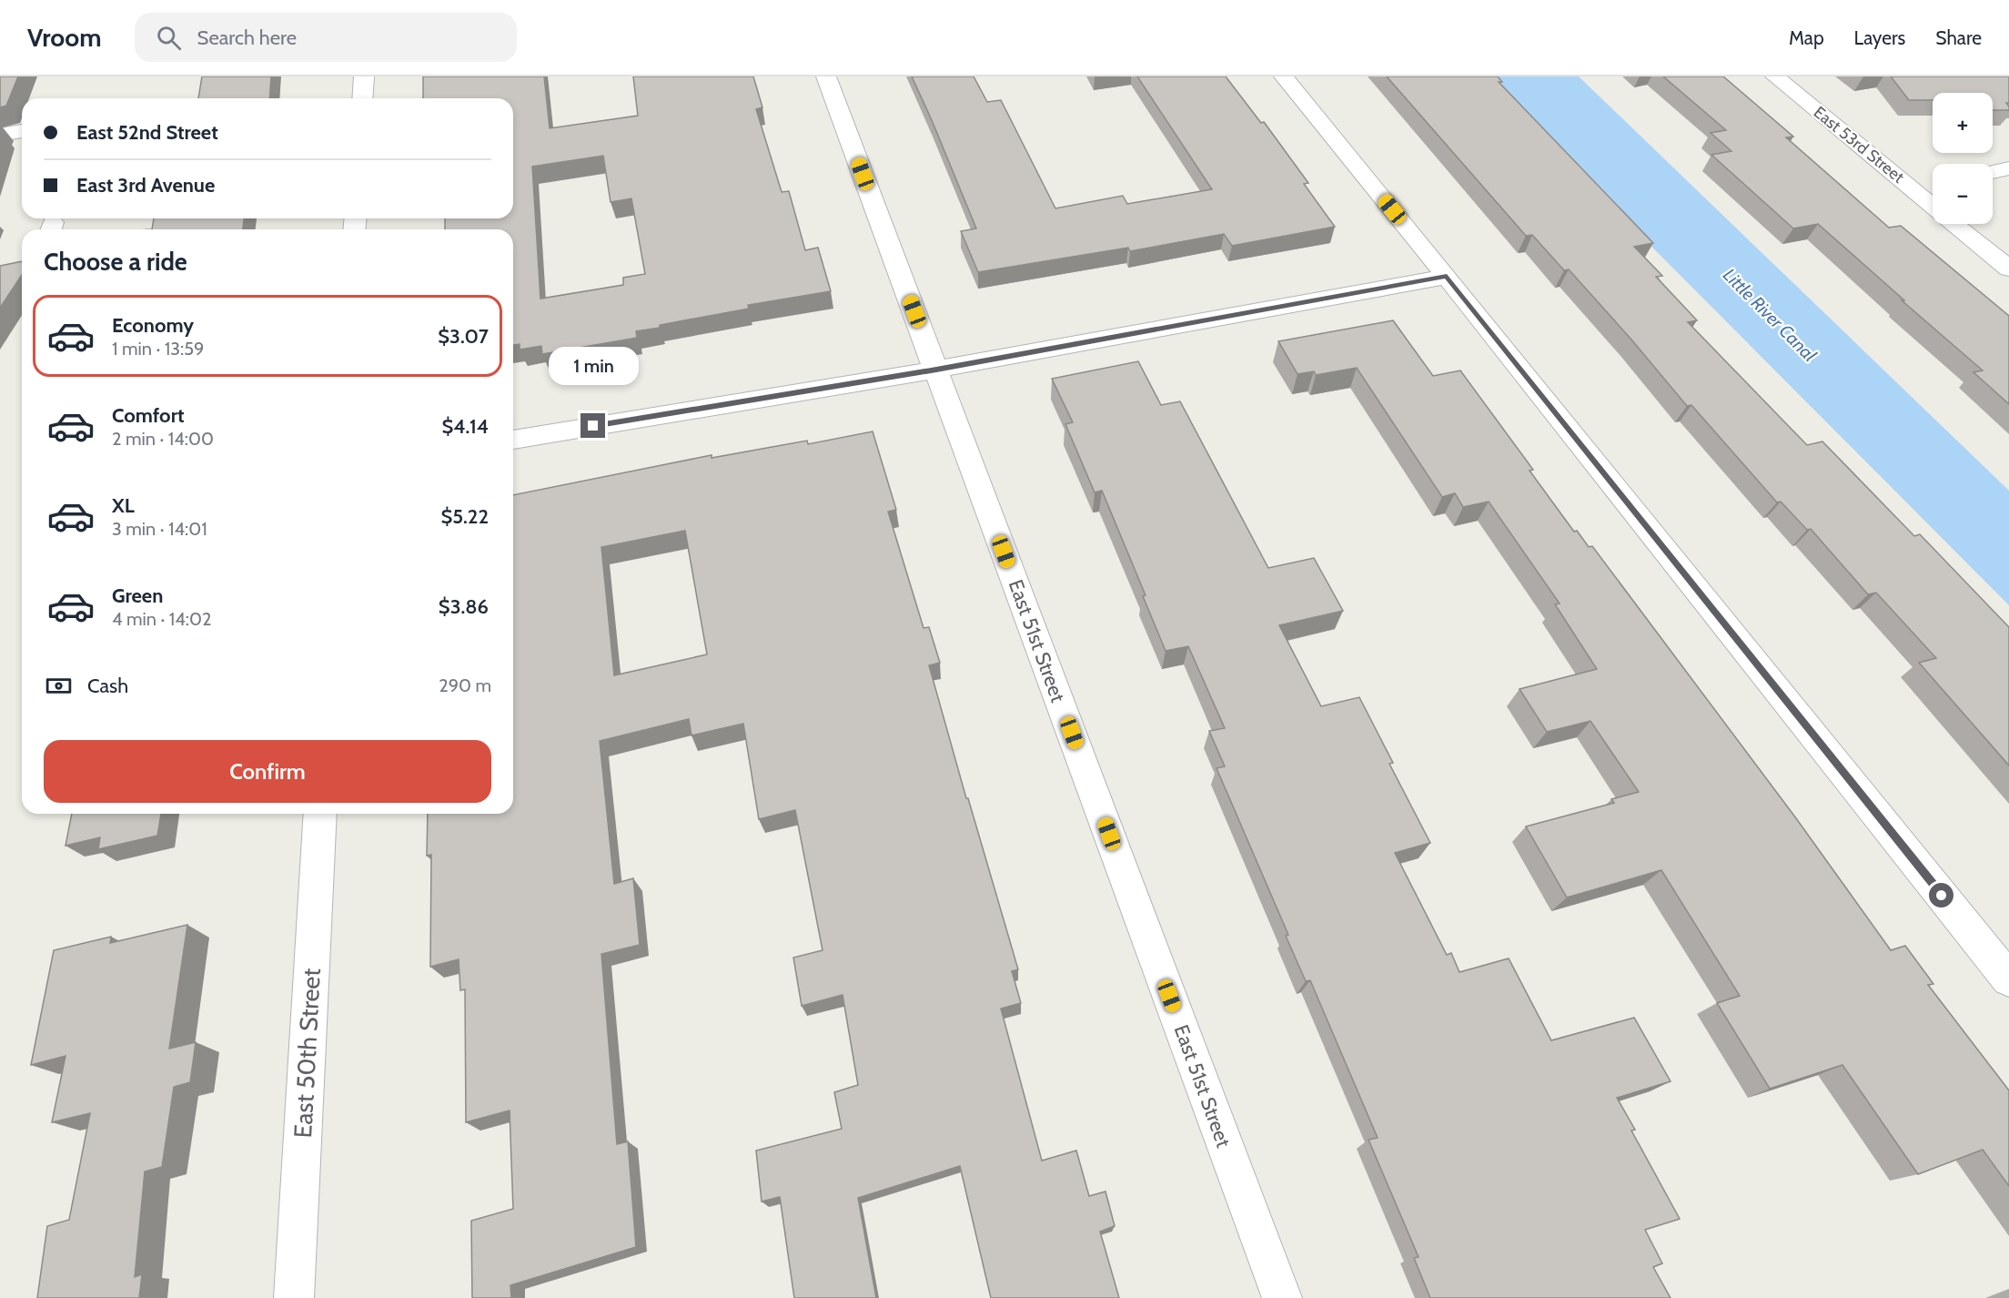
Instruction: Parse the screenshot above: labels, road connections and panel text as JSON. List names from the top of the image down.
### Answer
{
  "streets": {
    "street": ["East 53rd Street", "East 51st Street", "East 50th Street"]
  },
  "water": ["Little River Canal"],
  "page": {
    "header": "Vroom",
    "search": "Search here",
    "nav": ["Map", "Layers", "Share"],
    "map_buttons": ["+", "−"],
    "banner": ["East 52nd Street", "East 3rd Avenue"],
    "heading": "Choose a ride",
    "list": [
      {
        "name": "Economy",
        "note": "1 min · 13:59",
        "value": "$3.07"
      },
      {
        "name": "Comfort",
        "note": "2 min · 14:00",
        "value": "$4.14"
      },
      {
        "name": "XL",
        "note": "3 min · 14:01",
        "value": "$5.22"
      },
      {
        "name": "Green",
        "note": "4 min · 14:02",
        "value": "$3.86"
      }
    ],
    "bubble": "1 min",
    "pay": ["Cash", "290 m"],
    "buttons": "Confirm"
  }
}
